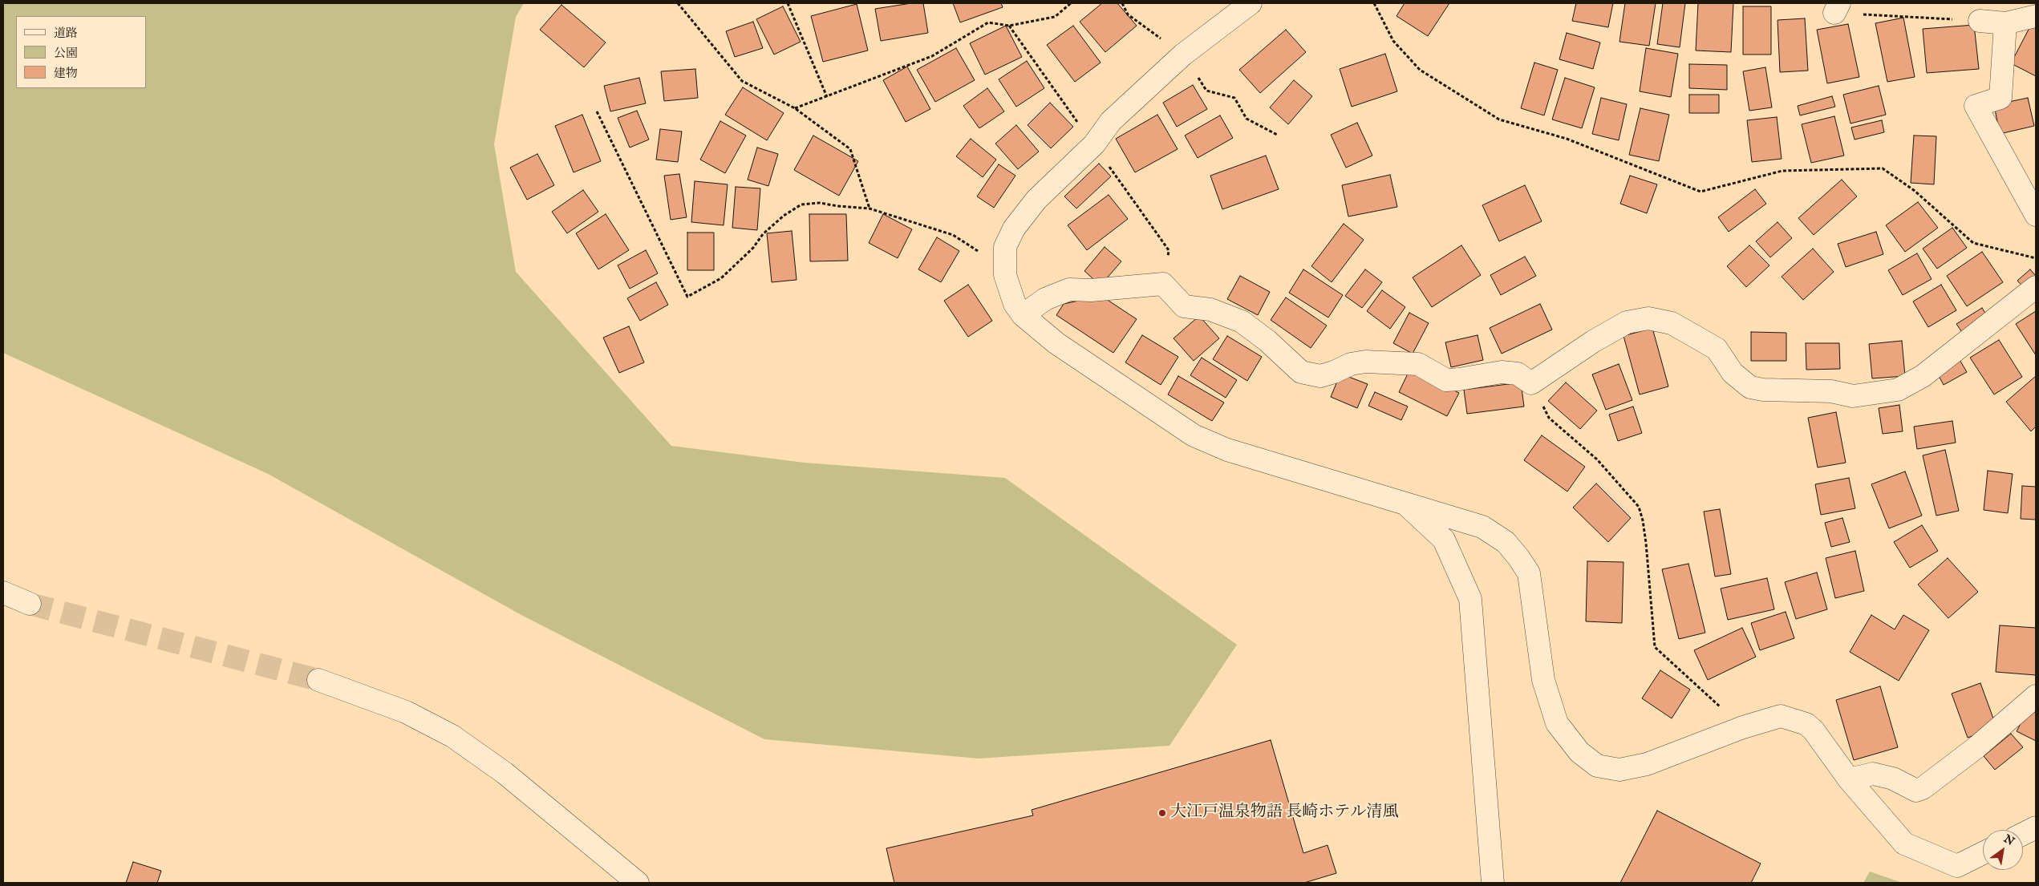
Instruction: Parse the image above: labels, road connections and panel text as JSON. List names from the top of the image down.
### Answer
{
  "places": ["大江戸温泉物語 長崎ホテル清風"],
  "legend": ["道路", "公園", "建物"],
  "north": "top right"
}
